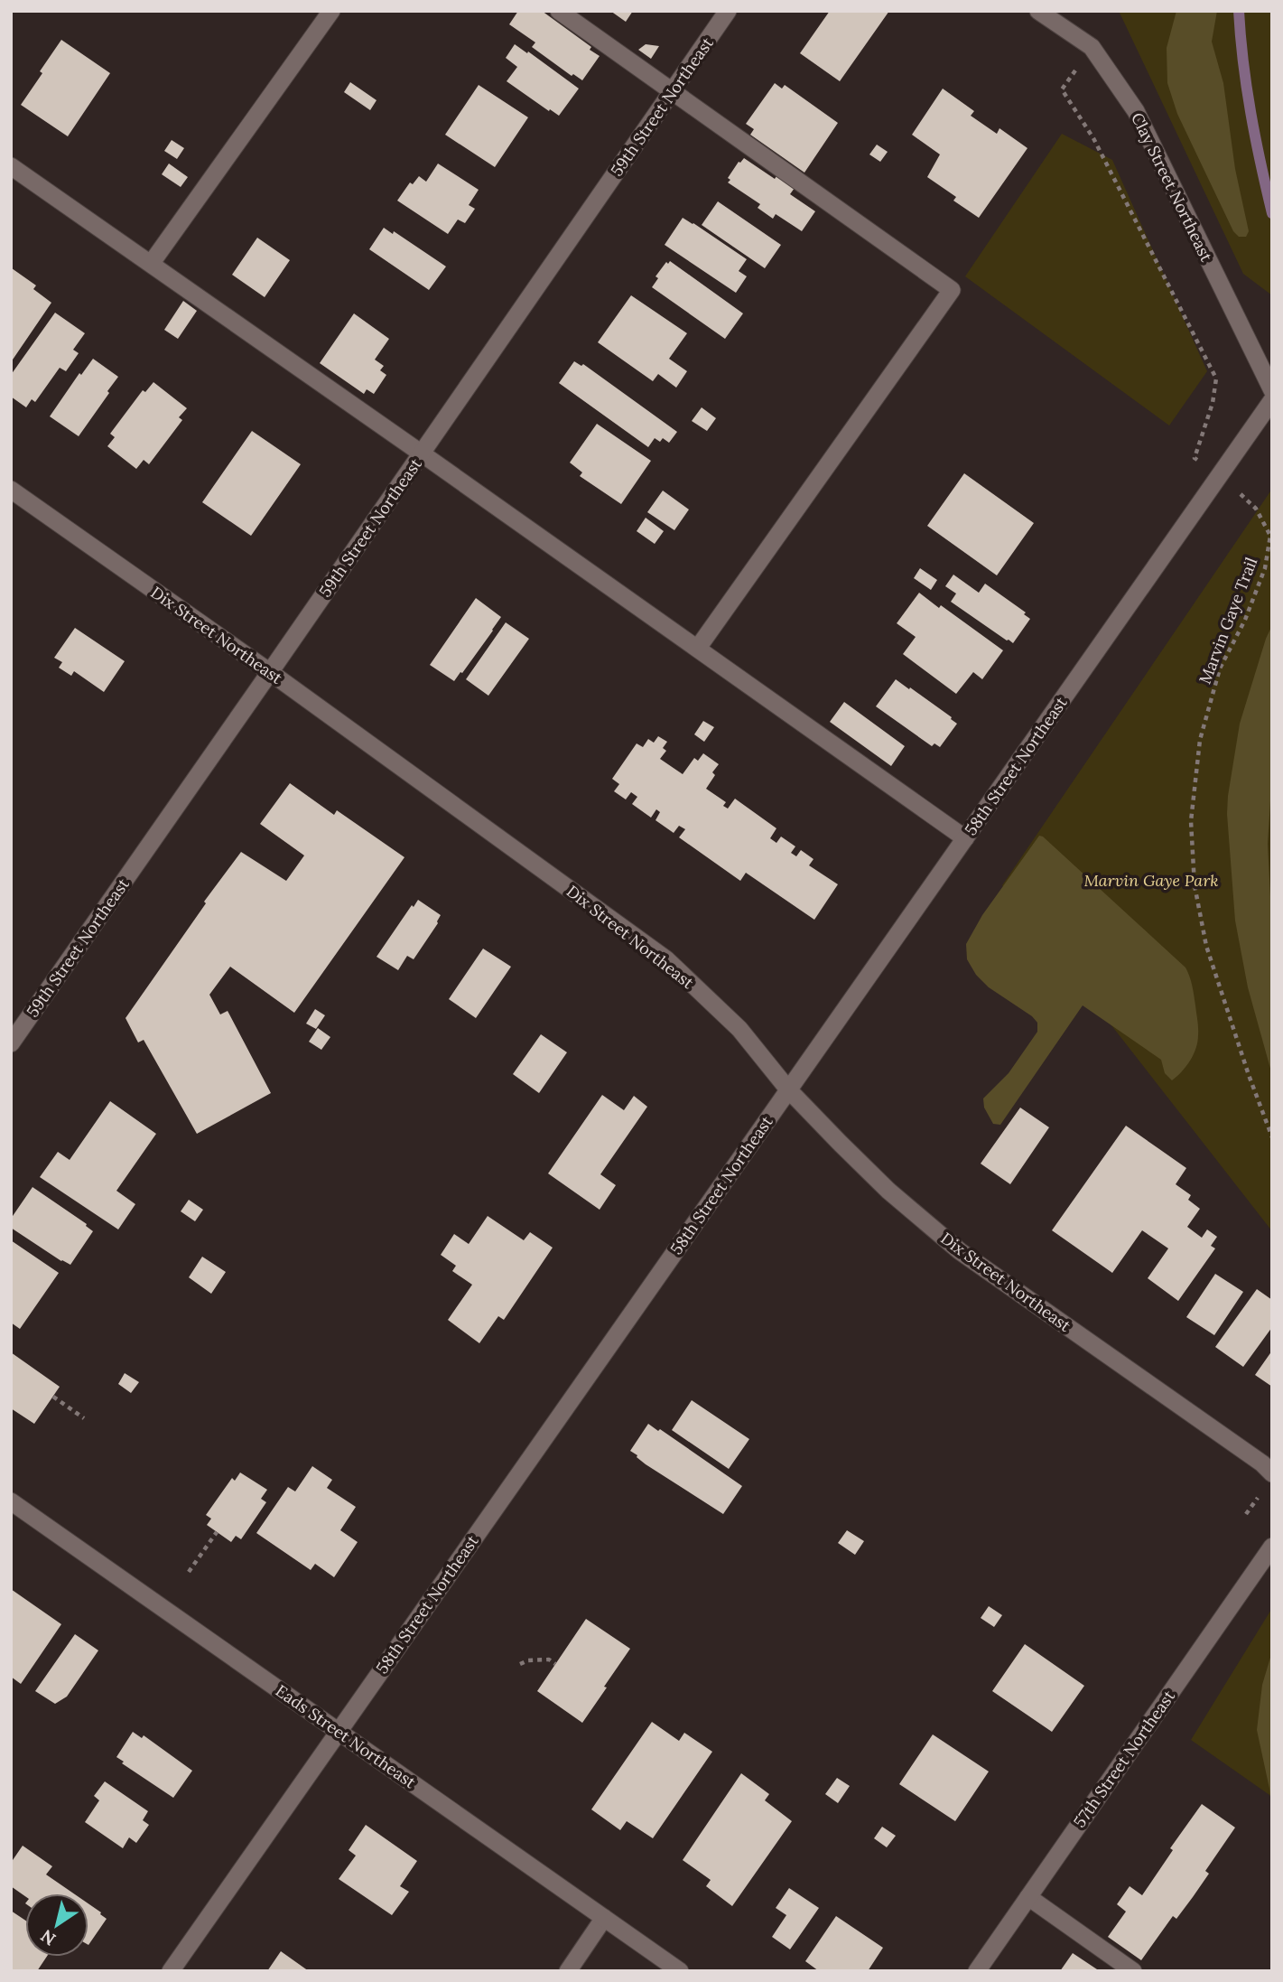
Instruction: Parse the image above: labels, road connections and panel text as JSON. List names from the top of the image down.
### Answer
{
  "streets": {
    "street": [
      "59th Street Northeast",
      "Clay Street Northeast",
      "Dix Street Northeast",
      "58th Street Northeast",
      "Eads Street Northeast",
      "57th Street Northeast"
    ],
    "path": ["Marvin Gaye Trail"]
  },
  "crossings": [
    ["59th Street Northeast", "Dix Street Northeast"],
    ["Dix Street Northeast", "58th Street Northeast"],
    ["58th Street Northeast", "Eads Street Northeast"]
  ],
  "parks": ["Marvin Gaye Park"],
  "north": "bottom left"
}
